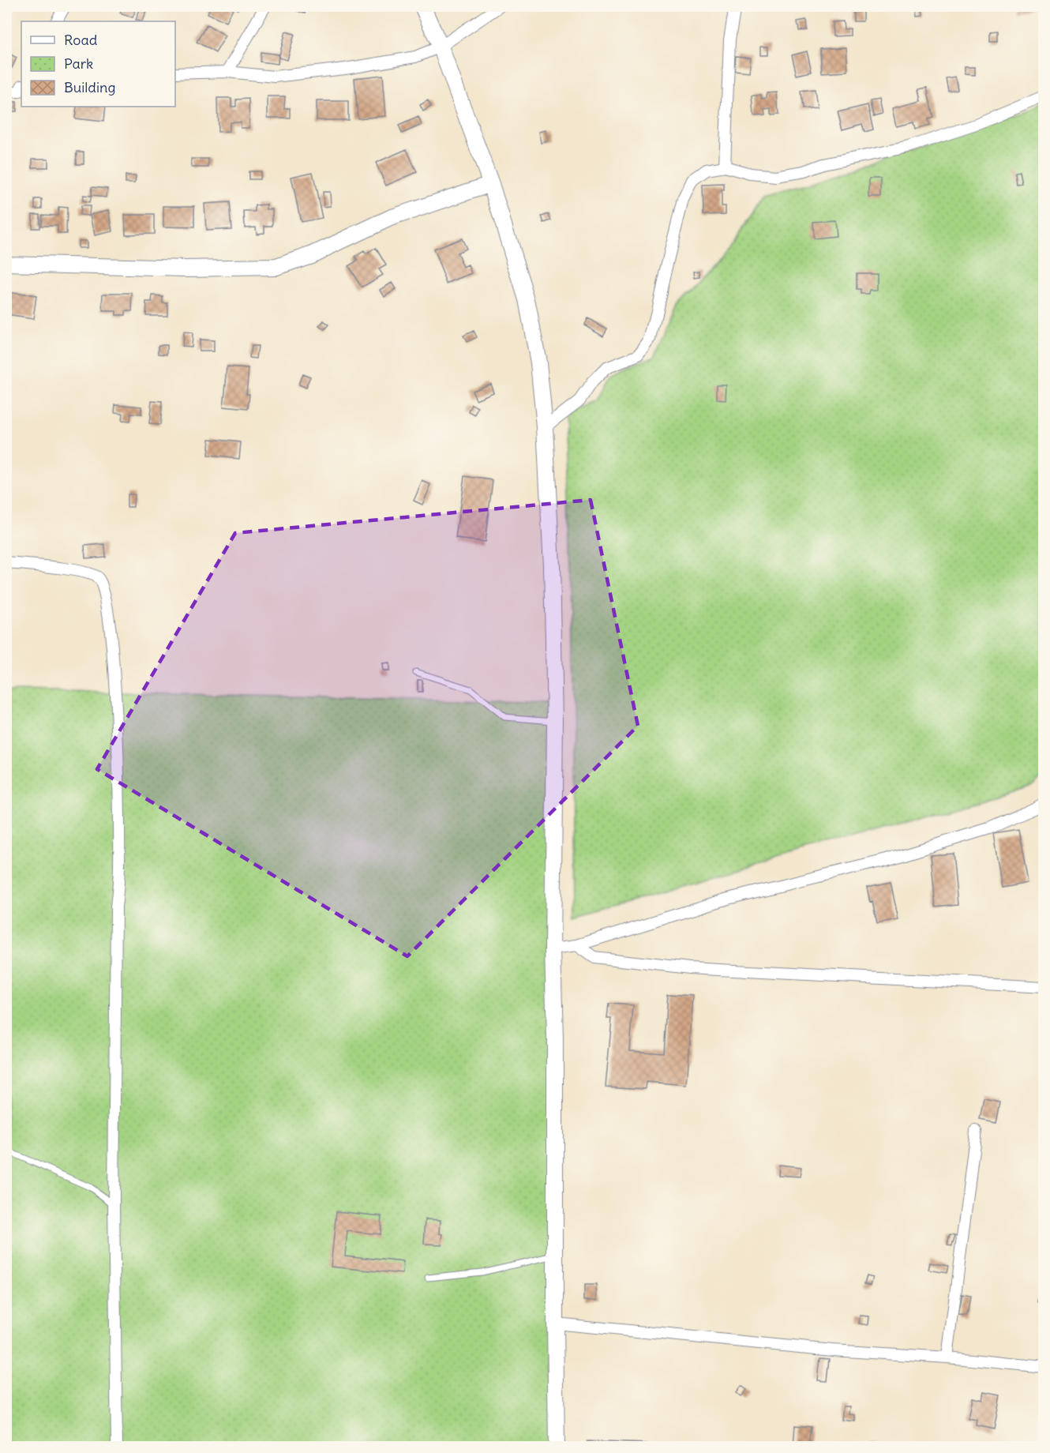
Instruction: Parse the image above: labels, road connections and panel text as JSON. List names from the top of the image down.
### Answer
{
  "legend": ["Road", "Park", "Building"]
}
